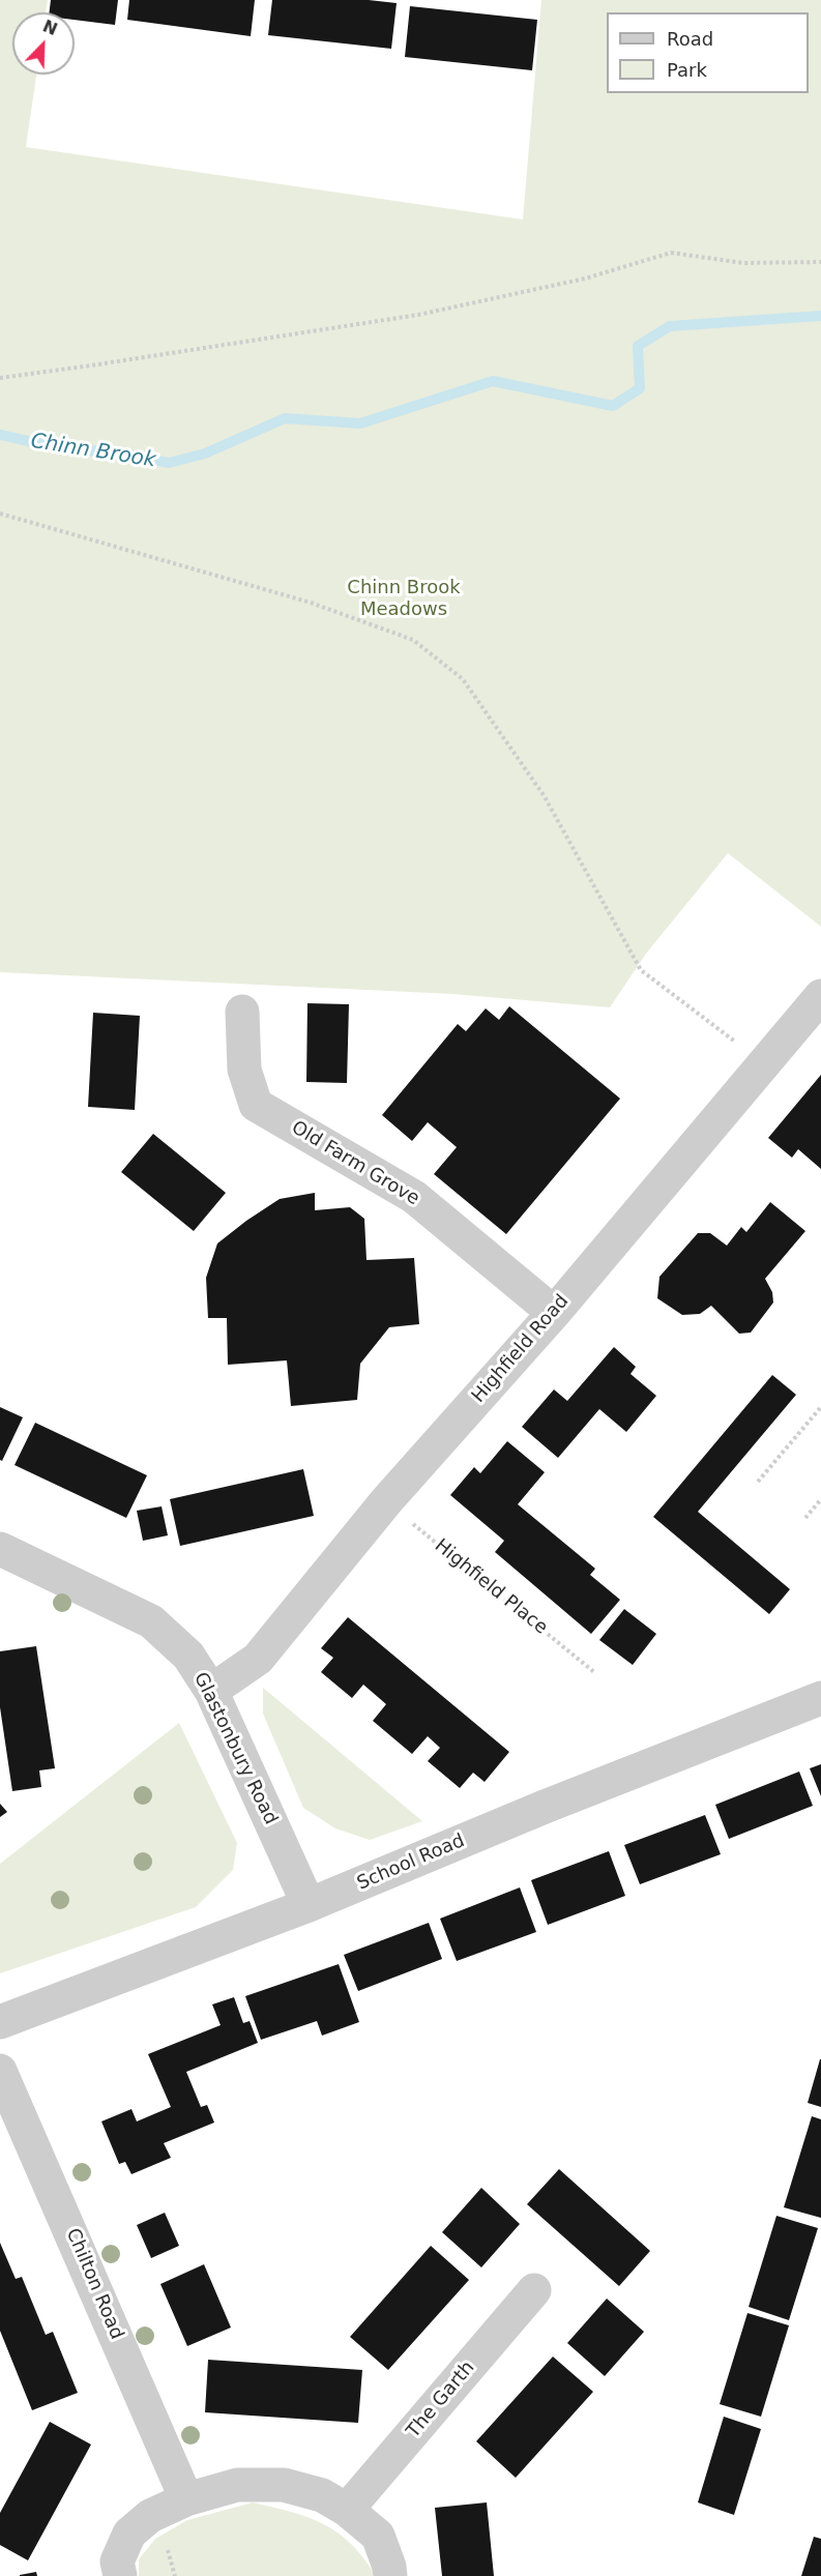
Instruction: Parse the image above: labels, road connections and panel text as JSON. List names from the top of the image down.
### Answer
{
  "streets": {
    "street": [
      "Old Farm Grove",
      "Highfield Road",
      "Glastonbury Road",
      "School Road",
      "Chilton Road",
      "The Garth"
    ],
    "path": ["Highfield Place"]
  },
  "crossings": [
    ["Old Farm Grove", "Highfield Road"],
    ["Highfield Road", "Highfield Place"],
    ["Highfield Road", "Glastonbury Road"],
    ["Glastonbury Road", "School Road"]
  ],
  "water": ["Chinn Brook"],
  "parks": ["Chinn Brook Meadows"],
  "legend": ["Road", "Park"],
  "north": "top right"
}
